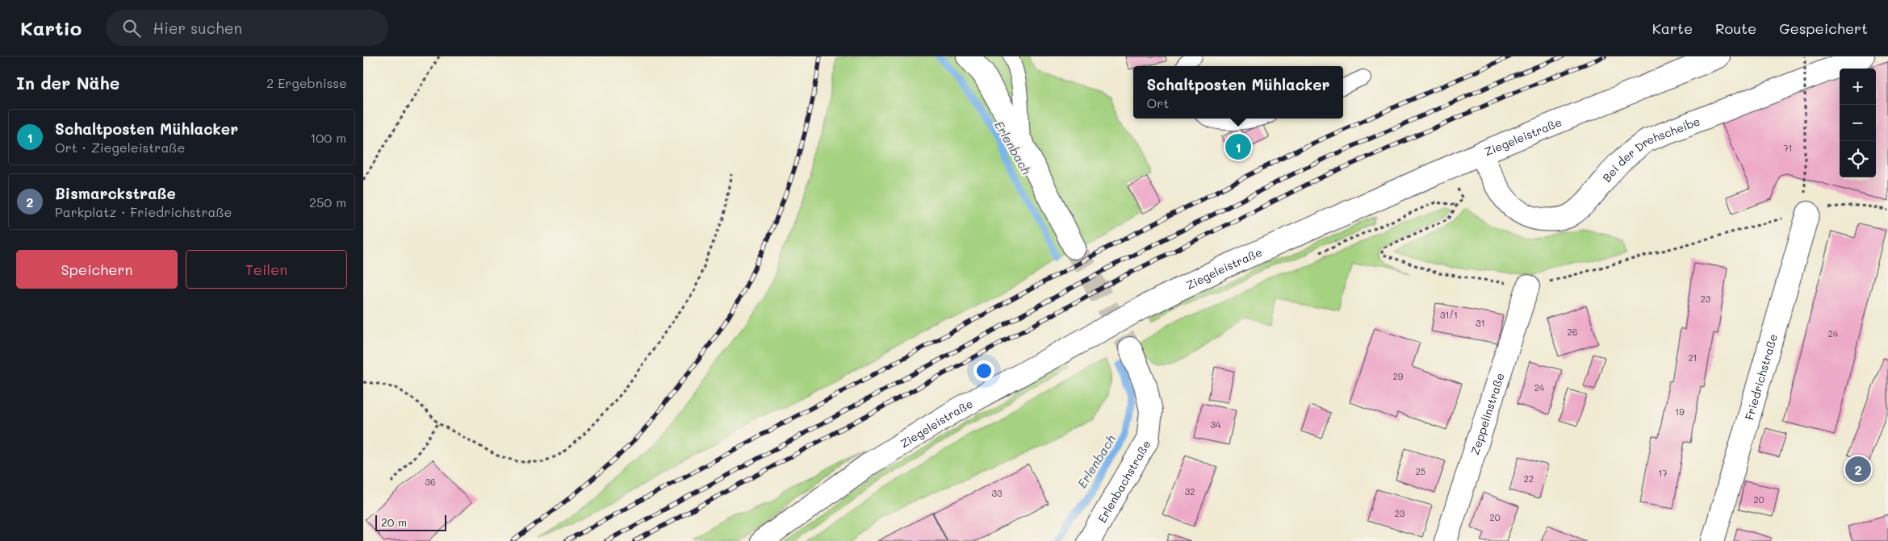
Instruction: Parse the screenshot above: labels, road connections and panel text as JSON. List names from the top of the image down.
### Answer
{
  "streets": {
    "street": [
      "Ziegeleistraße",
      "Bei der Drehscheibe",
      "Friedrichstraße",
      "Zeppelinstraße",
      "Erlenbachstraße"
    ]
  },
  "crossings": [
    ["Ziegeleistraße", "Bei der Drehscheibe"]
  ],
  "water": ["Erlenbach"],
  "house_numbers": [
    "71",
    "23",
    "31/1",
    "31",
    "26",
    "24",
    "21",
    "29",
    "24",
    "19",
    "34",
    "25",
    "17",
    "22",
    "36",
    "32",
    "33",
    "20",
    "23",
    "20"
  ],
  "scale_bar": "20 m",
  "page": {
    "header": "Kartio",
    "search": "Hier suchen",
    "nav": ["Karte", "Route", "Gespeichert"],
    "heading": ["In der Nähe", "2 Ergebnisse"],
    "popup": ["Schaltposten Mühlacker", "Ort"],
    "map_buttons": ["+", "−"],
    "list": [
      {
        "mark": "1",
        "name": "Schaltposten Mühlacker",
        "note": "Ort · Ziegeleistraße",
        "value": "100 m"
      },
      {
        "mark": "2",
        "name": "Bismarckstraße",
        "note": "Parkplatz · Friedrichstraße",
        "value": "250 m"
      }
    ],
    "pins": ["1", "2"],
    "buttons": ["Speichern", "Teilen"],
    "scale": "20 m"
  }
}
